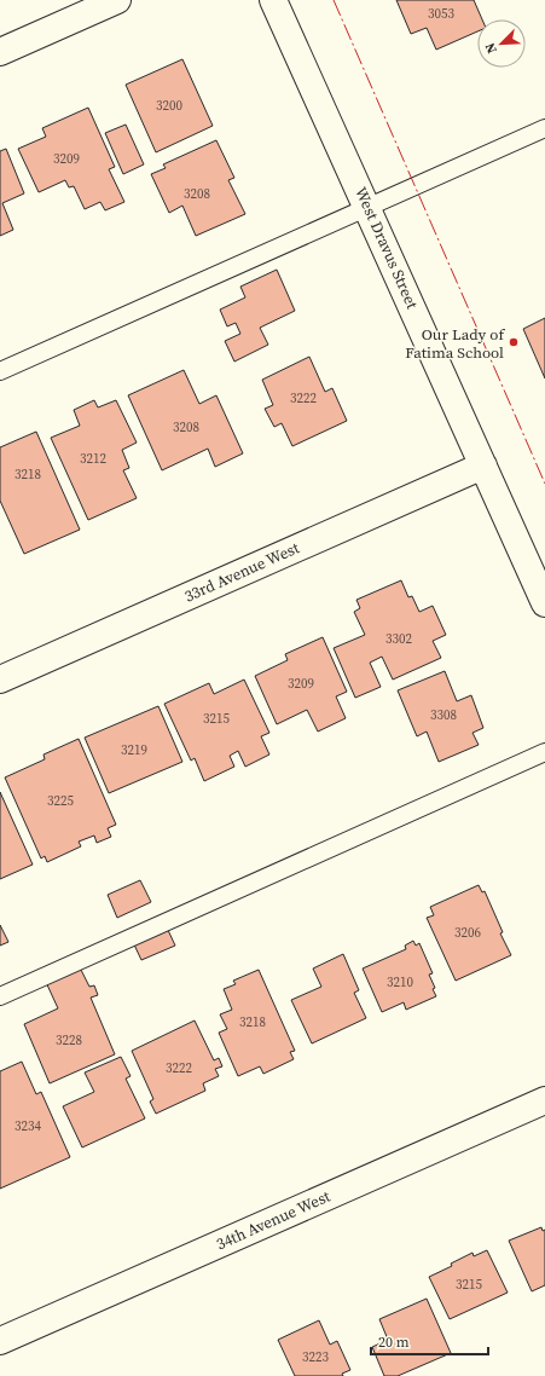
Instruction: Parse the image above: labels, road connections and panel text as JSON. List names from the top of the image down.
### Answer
{
  "streets": {
    "street": ["West Dravus Street", "33rd Avenue West", "34th Avenue West"]
  },
  "crossings": [
    ["West Dravus Street", "33rd Avenue West"]
  ],
  "places": ["Our Lady of Fatima School"],
  "house_numbers": [
    "3053",
    "3200",
    "3209",
    "3208",
    "3222",
    "3208",
    "3212",
    "3218",
    "3302",
    "3209",
    "3308",
    "3215",
    "3219",
    "3225",
    "3206",
    "3210",
    "3218",
    "3228",
    "3222",
    "3234",
    "3215",
    "3223"
  ],
  "scale_bar": "20 m",
  "north": "bottom left"
}
